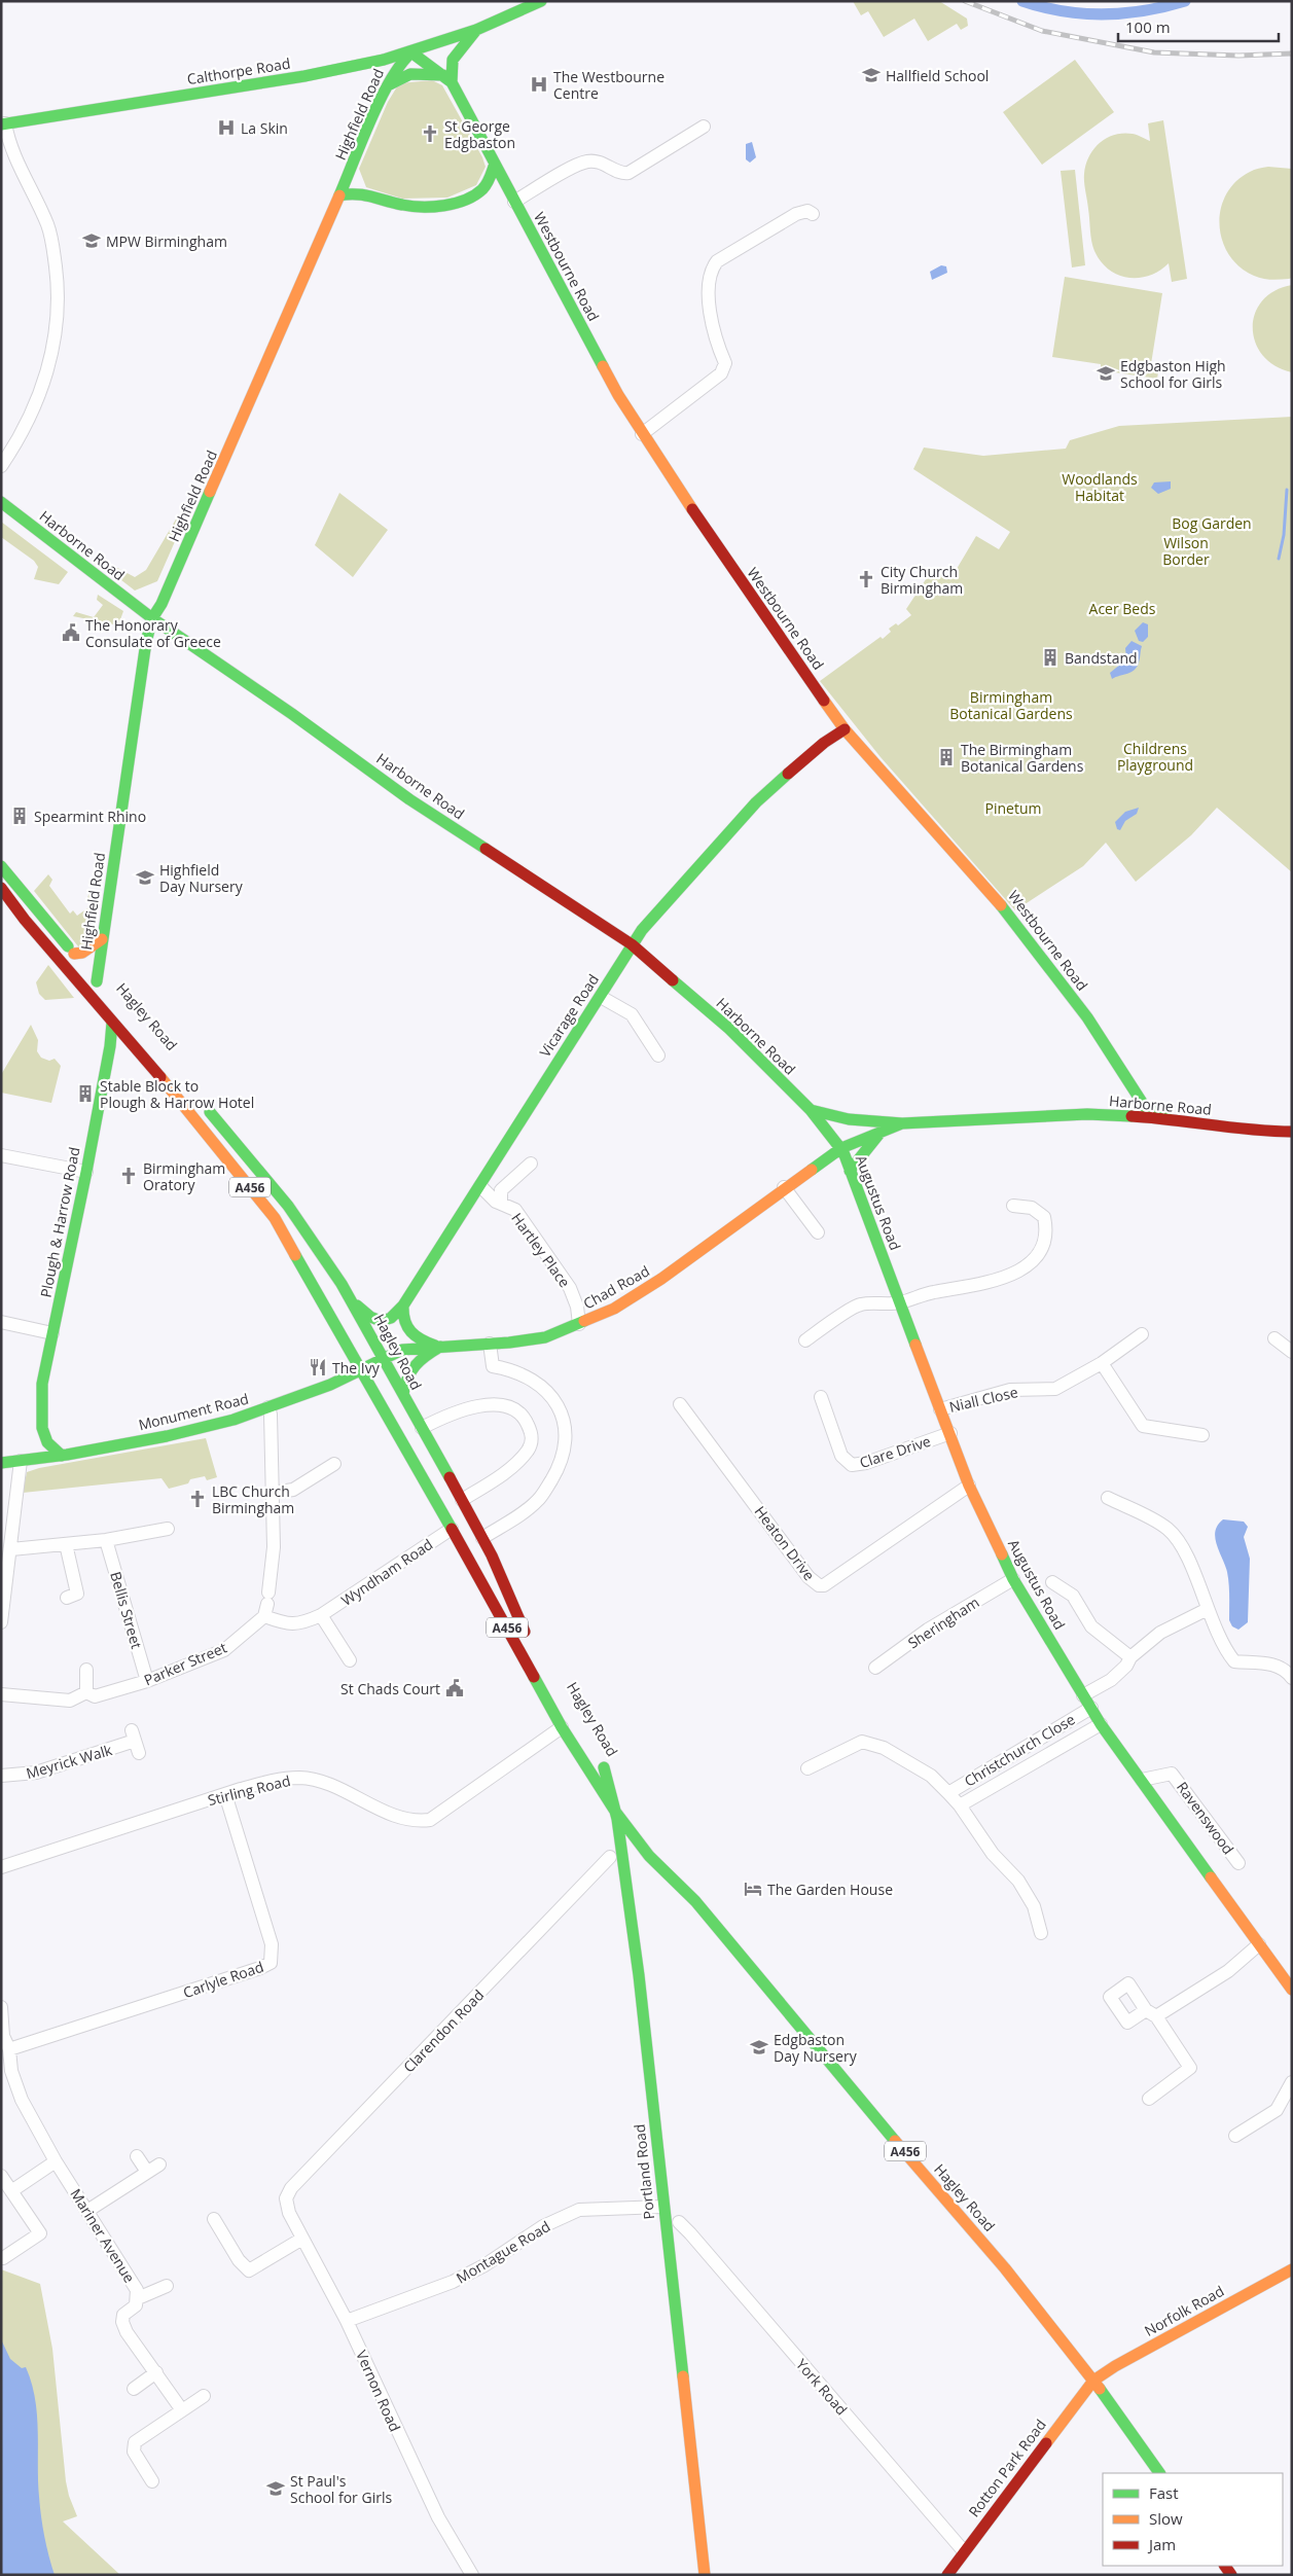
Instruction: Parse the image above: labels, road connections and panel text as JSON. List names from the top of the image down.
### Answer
{
  "streets": {
    "main road": [
      "Calthorpe Road",
      "Highfield Road",
      "Westbourne Road",
      "Harborne Road",
      "Vicarage Road",
      "Hagley Road",
      "A456",
      "Augustus Road",
      "Plough & Harrow Road",
      "Chad Road",
      "Monument Road",
      "Portland Road",
      "Norfolk Road",
      "Rotton Park Road"
    ],
    "street": [
      "Hartley Place",
      "Niall Close",
      "Clare Drive",
      "Heaton Drive",
      "Wyndham Road",
      "Bellis Street",
      "Sheringham",
      "Parker Street",
      "Christchurch Close",
      "Meyrick Walk",
      "Stirling Road",
      "Ravenswood",
      "Carlyle Road",
      "Clarendon Road",
      "Mariner Avenue",
      "Montague Road",
      "York Road",
      "Vernon Road"
    ]
  },
  "crossings": [
    ["Calthorpe Road", "Highfield Road"],
    ["Highfield Road", "Westbourne Road"],
    ["Highfield Road", "Harborne Road"],
    ["Highfield Road", "Hagley Road"],
    ["Westbourne Road", "Vicarage Road"],
    ["Harborne Road", "Vicarage Road"],
    ["Harborne Road", "Augustus Road"],
    ["Harborne Road", "Chad Road"],
    ["Hagley Road", "Plough & Harrow Road"],
    ["Hagley Road", "Chad Road"],
    ["Hagley Road", "Monument Road"],
    ["Hagley Road", "Wyndham Road"],
    ["Hagley Road", "Stirling Road"],
    ["Hagley Road", "Portland Road"],
    ["Hagley Road", "Norfolk Road"],
    ["Hagley Road", "Rotton Park Road"],
    ["Augustus Road", "Chad Road"],
    ["Augustus Road", "Niall Close"],
    ["Augustus Road", "Clare Drive"],
    ["Augustus Road", "Heaton Drive"],
    ["Augustus Road", "Sheringham"],
    ["Augustus Road", "Christchurch Close"],
    ["Augustus Road", "Ravenswood"],
    ["Plough & Harrow Road", "Monument Road"],
    ["Hartley Place", "Chad Road"],
    ["Chad Road", "Monument Road"],
    ["Wyndham Road", "Parker Street"],
    ["Bellis Street", "Parker Street"],
    ["Stirling Road", "Carlyle Road"],
    ["Carlyle Road", "Mariner Avenue"],
    ["Clarendon Road", "Vernon Road"],
    ["Portland Road", "Montague Road"],
    ["Montague Road", "Vernon Road"],
    ["Norfolk Road", "Rotton Park Road"],
    ["York Road", "Rotton Park Road"]
  ],
  "parks": [
    "Woodlands Habitat",
    "Bog Garden",
    "Wilson Border",
    "Acer Beds",
    "Birmingham Botanical Gardens",
    "Childrens Playground",
    "Pinetum"
  ],
  "places": {
    "school or university": [
      "Hallfield School",
      "MPW Birmingham",
      "Edgbaston High School for Girls",
      "Highfield Day Nursery",
      "Edgbaston Day Nursery",
      "St Paul's School for Girls"
    ],
    "hospital": ["The Westbourne Centre", "La Skin"],
    "church": [
      "St George Edgbaston",
      "City Church Birmingham",
      "Birmingham Oratory",
      "LBC Church Birmingham"
    ],
    "public building": ["The Honorary Consulate of Greece", "St Chads Court"],
    "building": [
      "Bandstand",
      "The Birmingham Botanical Gardens",
      "Spearmint Rhino",
      "Stable Block to Plough & Harrow Hotel"
    ],
    "restaurant": ["The Ivy"],
    "hotel": ["The Garden House"]
  },
  "legend": ["Fast", "Slow", "Jam"],
  "scale_bar": "100 m"
}
